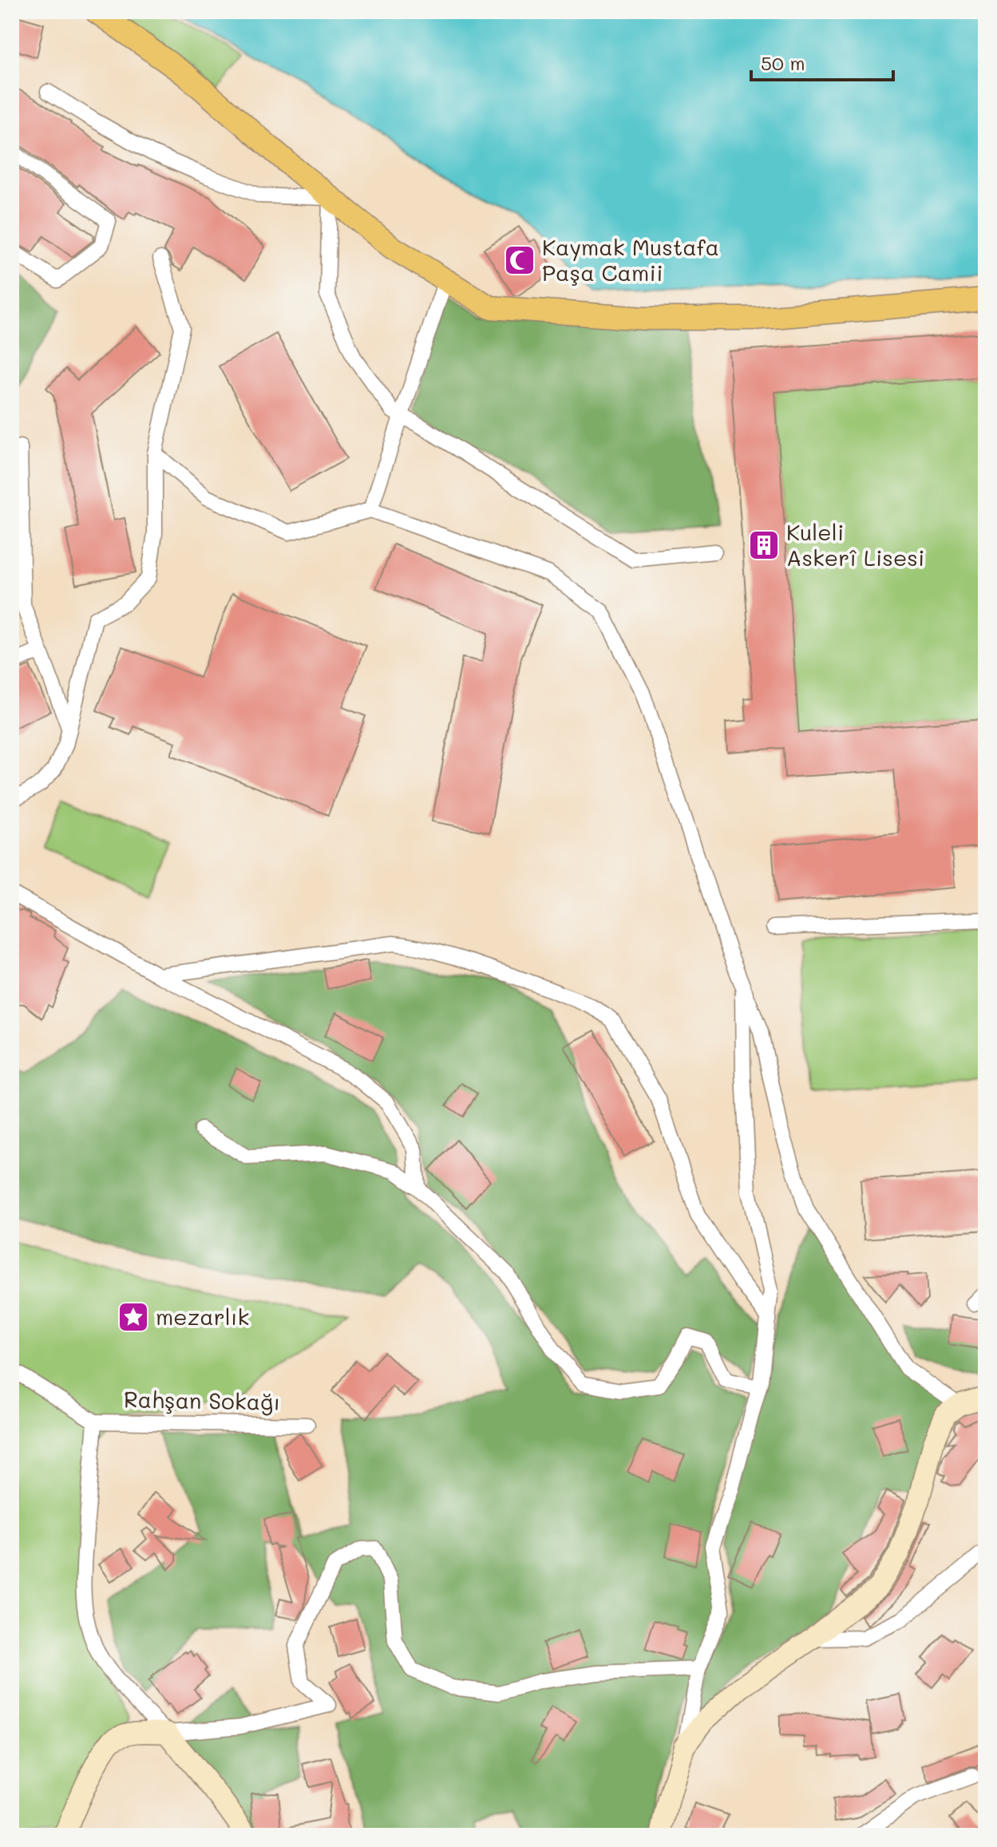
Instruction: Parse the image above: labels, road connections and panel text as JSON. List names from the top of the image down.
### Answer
{
  "streets": {
    "street": ["Rahşan Sokağı"]
  },
  "places": {
    "mosque": ["Kaymak Mustafa Paşa Camii"],
    "building": ["Kuleli Askerî Lisesi"],
    "place": ["mezarlık"]
  },
  "scale_bar": "50 m"
}
